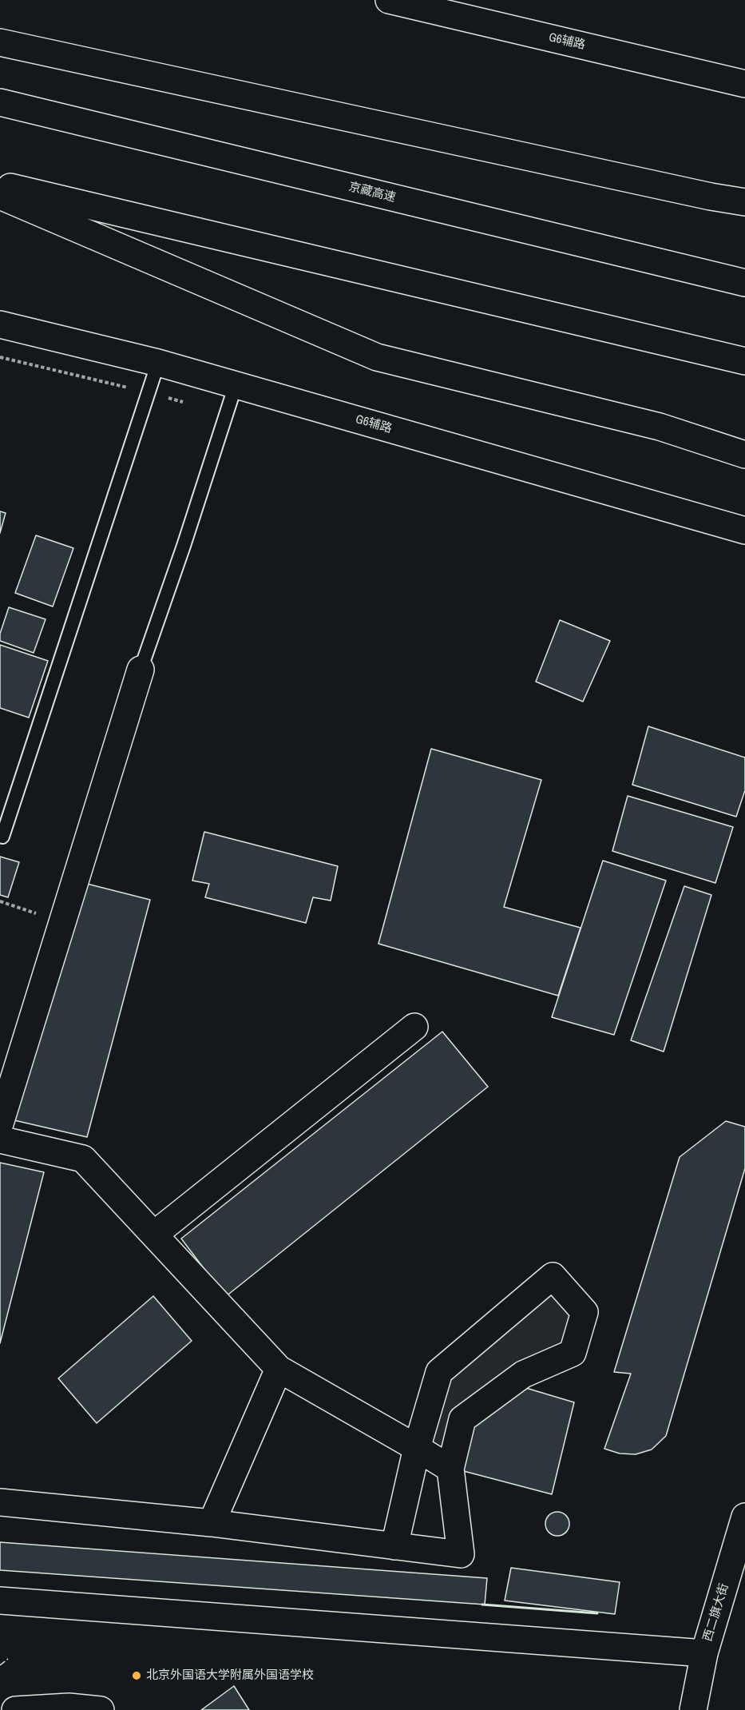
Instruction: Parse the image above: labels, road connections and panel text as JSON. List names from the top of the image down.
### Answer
{
  "streets": {
    "main road": ["G6辅路", "京藏高速", "西二旗大街"]
  },
  "places": ["北京外国语大学附属外国语学校"]
}
